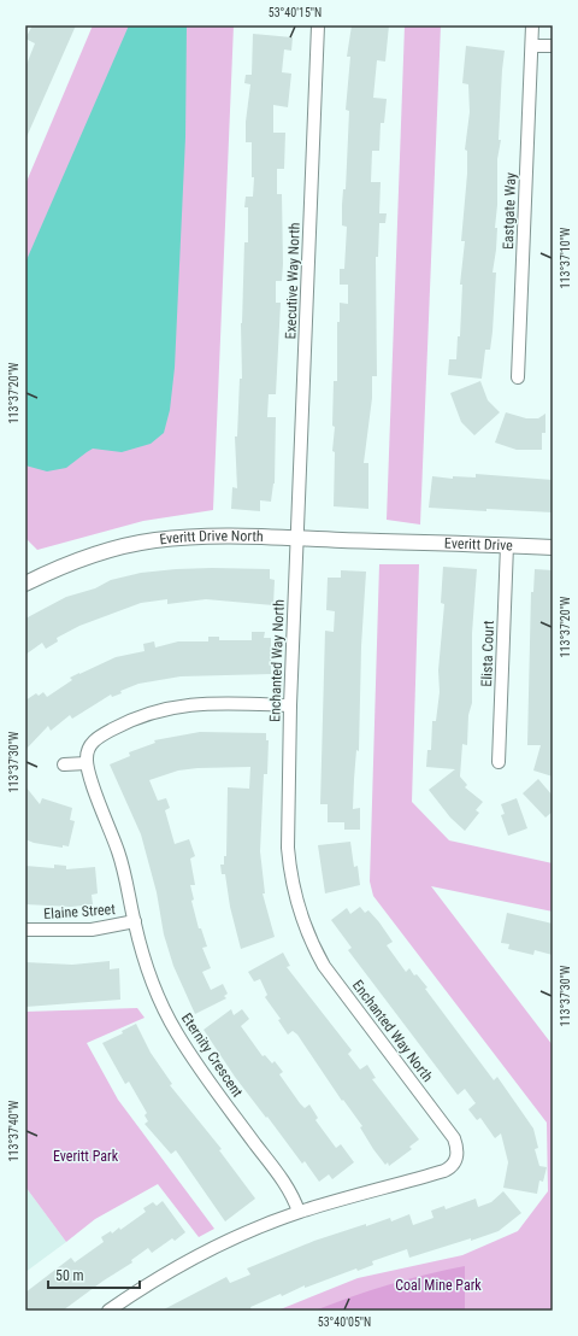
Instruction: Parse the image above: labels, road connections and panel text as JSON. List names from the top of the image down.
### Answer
{
  "streets": {
    "street": [
      "Eastgate Way",
      "Executive Way North",
      "Everitt Drive North",
      "Everitt Drive",
      "Elista Court",
      "Enchanted Way North",
      "Elaine Street",
      "Eternity Crescent"
    ]
  },
  "crossings": [
    ["Executive Way North", "Everitt Drive North"],
    ["Executive Way North", "Enchanted Way North"],
    ["Everitt Drive North", "Everitt Drive"],
    ["Everitt Drive North", "Enchanted Way North"],
    ["Everitt Drive", "Elista Court"],
    ["Enchanted Way North", "Eternity Crescent"],
    ["Elaine Street", "Eternity Crescent"]
  ],
  "parks": ["Everitt Park", "Coal Mine Park"],
  "scale_bar": "50 m",
  "coordinates": [
    "53°40'15\"N",
    "113°37'10\"W",
    "113°37'20\"W",
    "113°37'30\"W",
    "113°37'40\"W",
    "53°40'05\"N"
  ]
}
